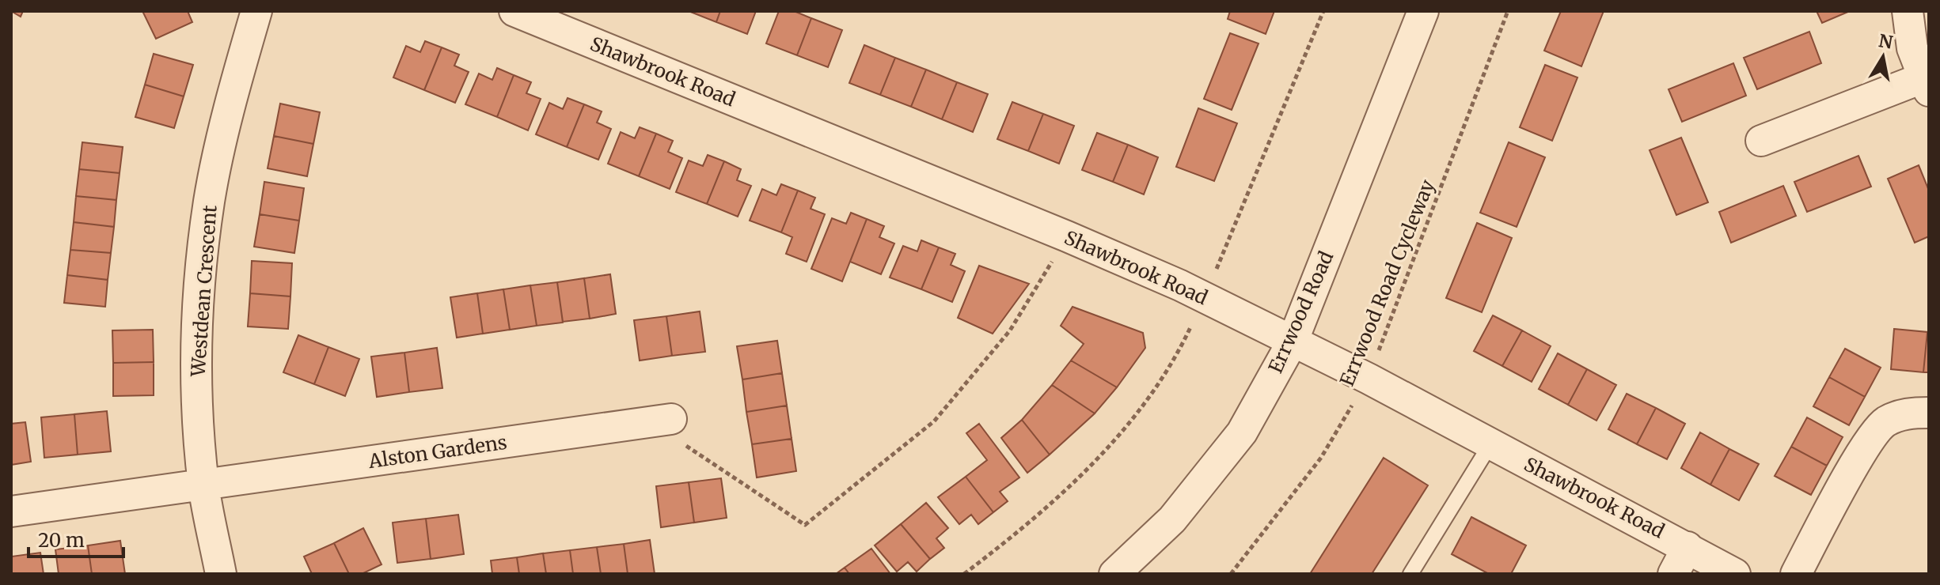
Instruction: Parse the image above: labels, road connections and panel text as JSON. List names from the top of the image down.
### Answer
{
  "streets": {
    "street": [
      "Shawbrook Road",
      "Westdean Crescent",
      "Errwood Road",
      "Alston Gardens"
    ],
    "path": ["Errwood Road Cycleway"]
  },
  "crossings": [
    ["Shawbrook Road", "Errwood Road Cycleway"],
    ["Shawbrook Road", "Errwood Road"],
    ["Westdean Crescent", "Alston Gardens"]
  ],
  "scale_bar": "20 m",
  "north": "top"
}
